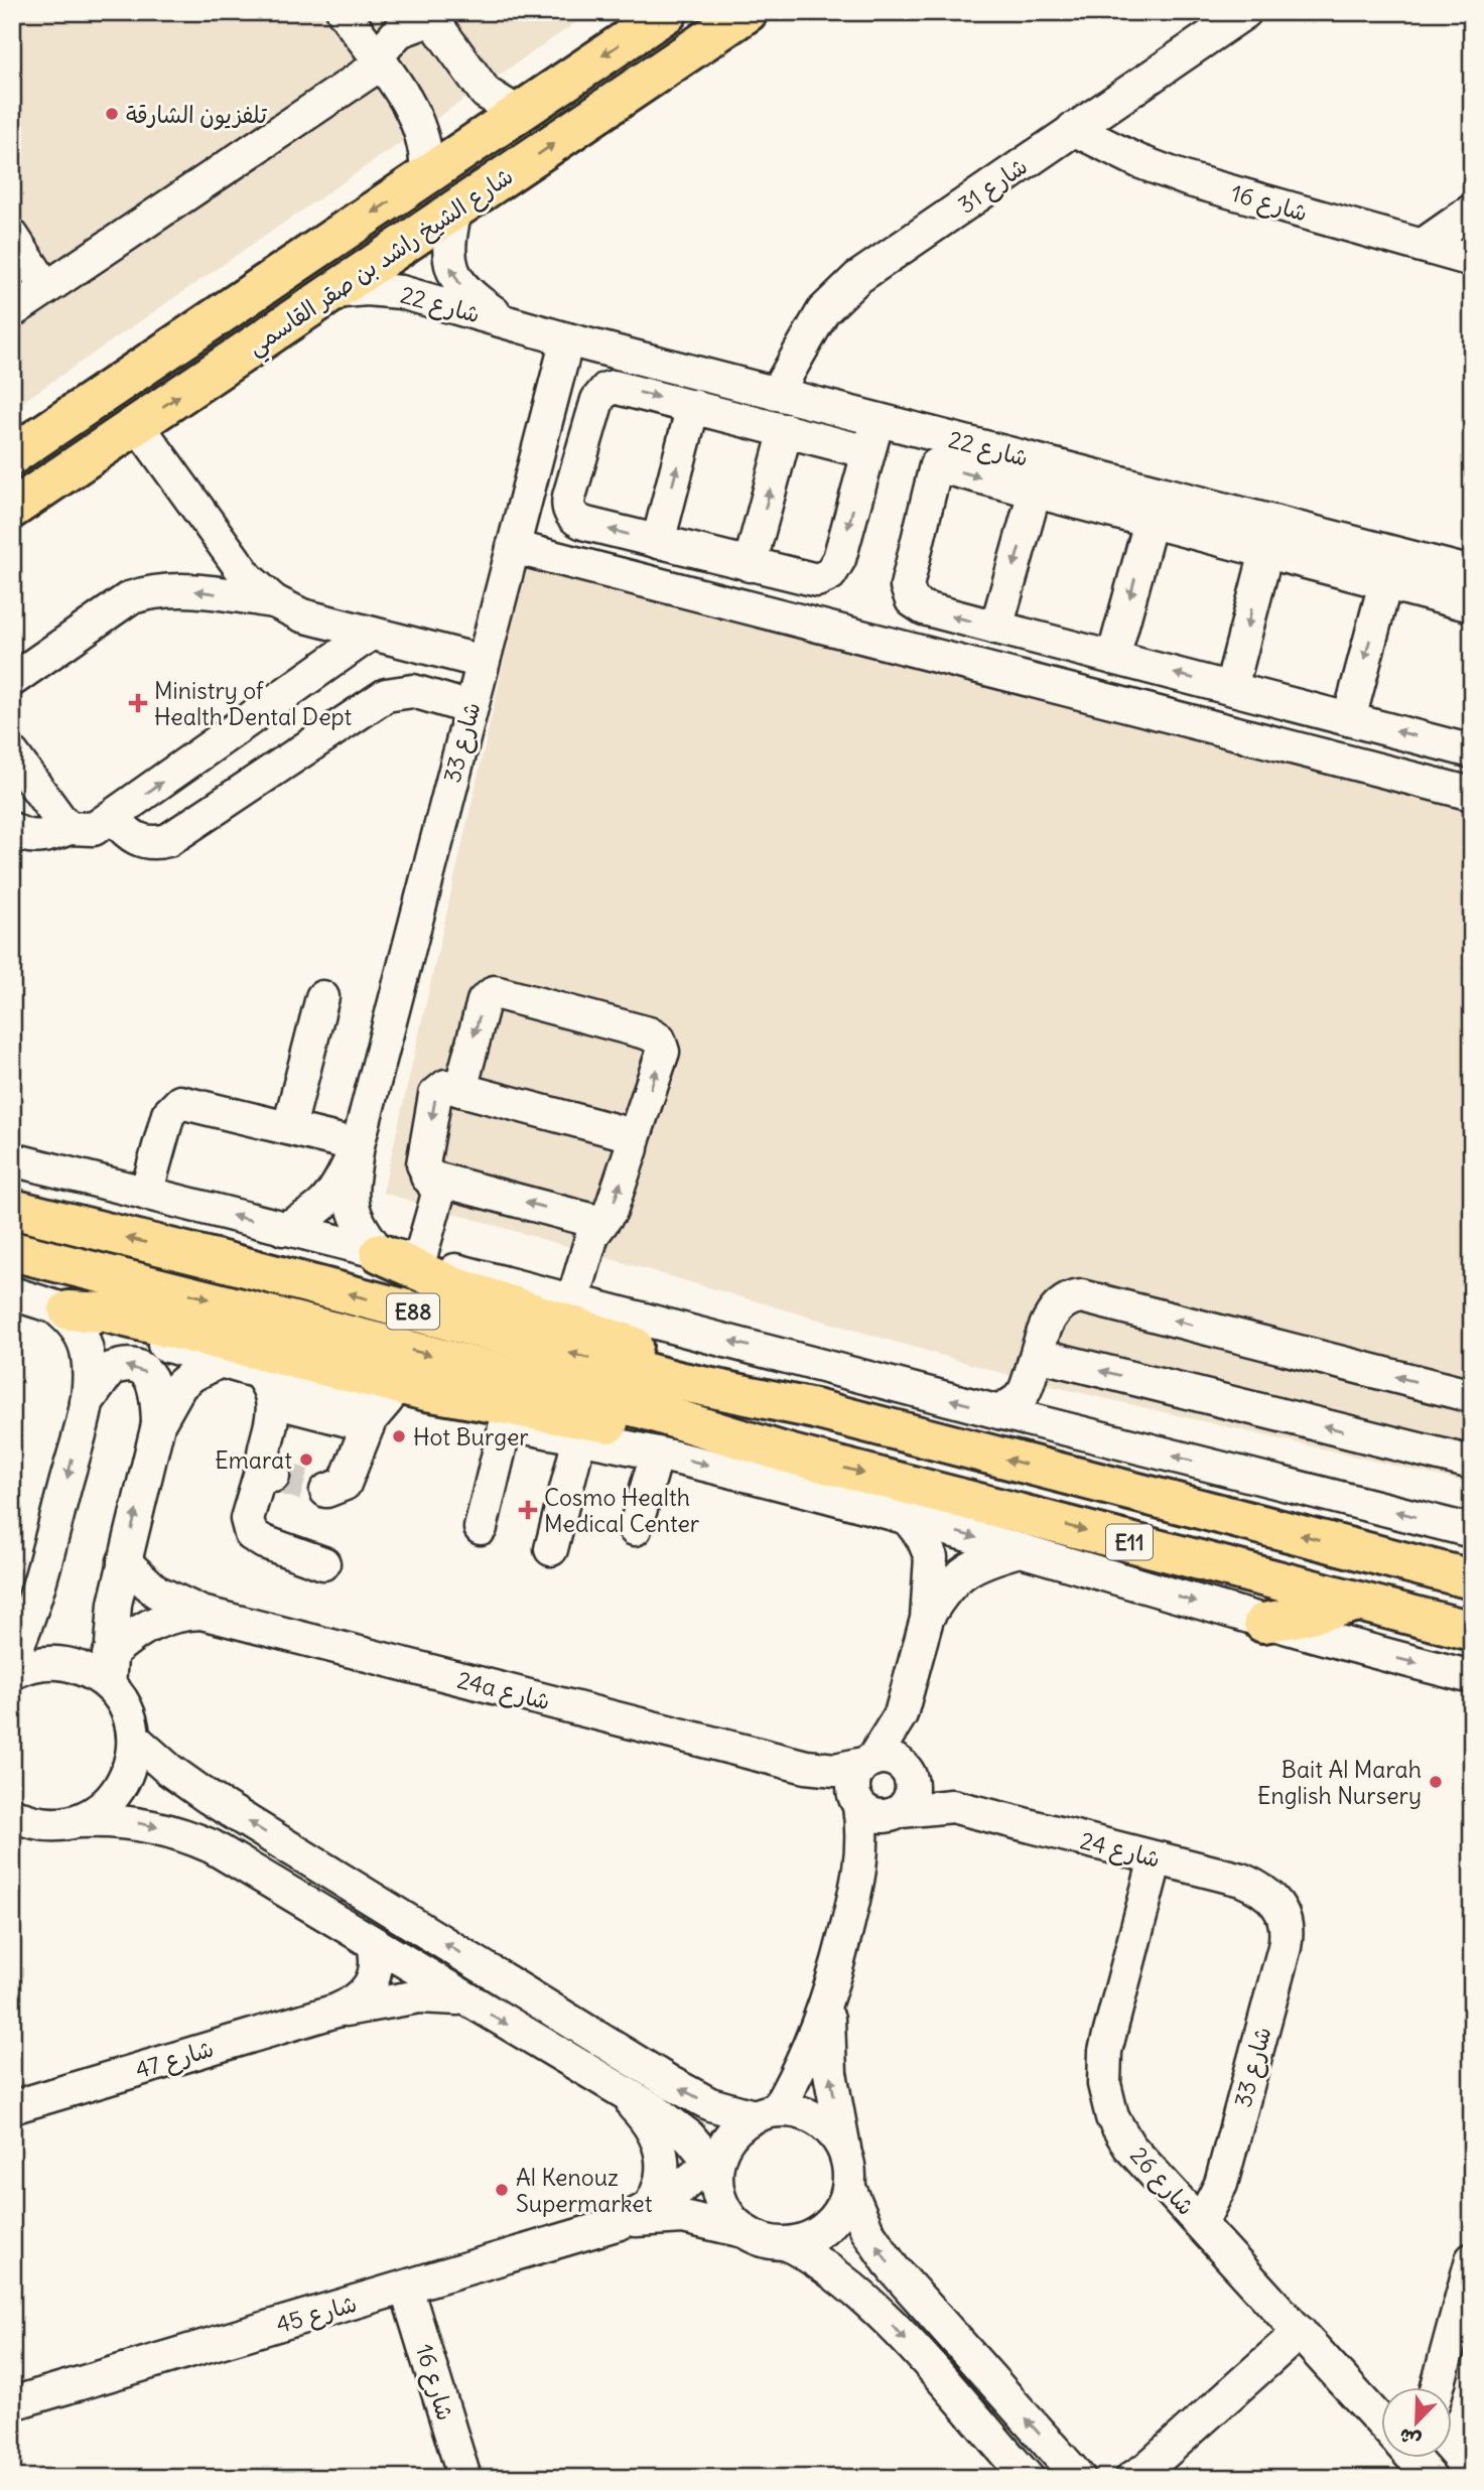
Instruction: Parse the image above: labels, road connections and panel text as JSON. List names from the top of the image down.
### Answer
{
  "streets": {
    "main road": ["شارع الشيخ راشد بن صقر القاسمي", "E88", "E11"],
    "street": [
      "شارع 31",
      "شارع 16",
      "شارع 22",
      "شارع 33",
      "24a شارع",
      "شارع 24",
      "شارع 47",
      "شارع 26",
      "شارع 45"
    ]
  },
  "crossings": [
    ["شارع 31", "شارع 16"],
    ["شارع 31", "شارع 22"],
    ["شارع 16", "شارع 45"],
    ["شارع الشيخ راشد بن صقر القاسمي", "شارع 22"],
    ["شارع 22", "شارع 33"],
    ["شارع 33", "شارع 24"],
    ["شارع 33", "شارع 26"],
    ["E88", "E11"],
    ["24a شارع", "شارع 24"],
    ["شارع 24", "شارع 26"]
  ],
  "places": {
    "other": [
      "تلفزيون الشارقة",
      "Hot Burger",
      "Emarat",
      "Bait Al Marah English Nursery",
      "Al Kenouz Supermarket"
    ],
    "health": ["Ministry of Health Dental Dept", "Cosmo Health Medical Center"]
  },
  "north": "bottom left"
}
